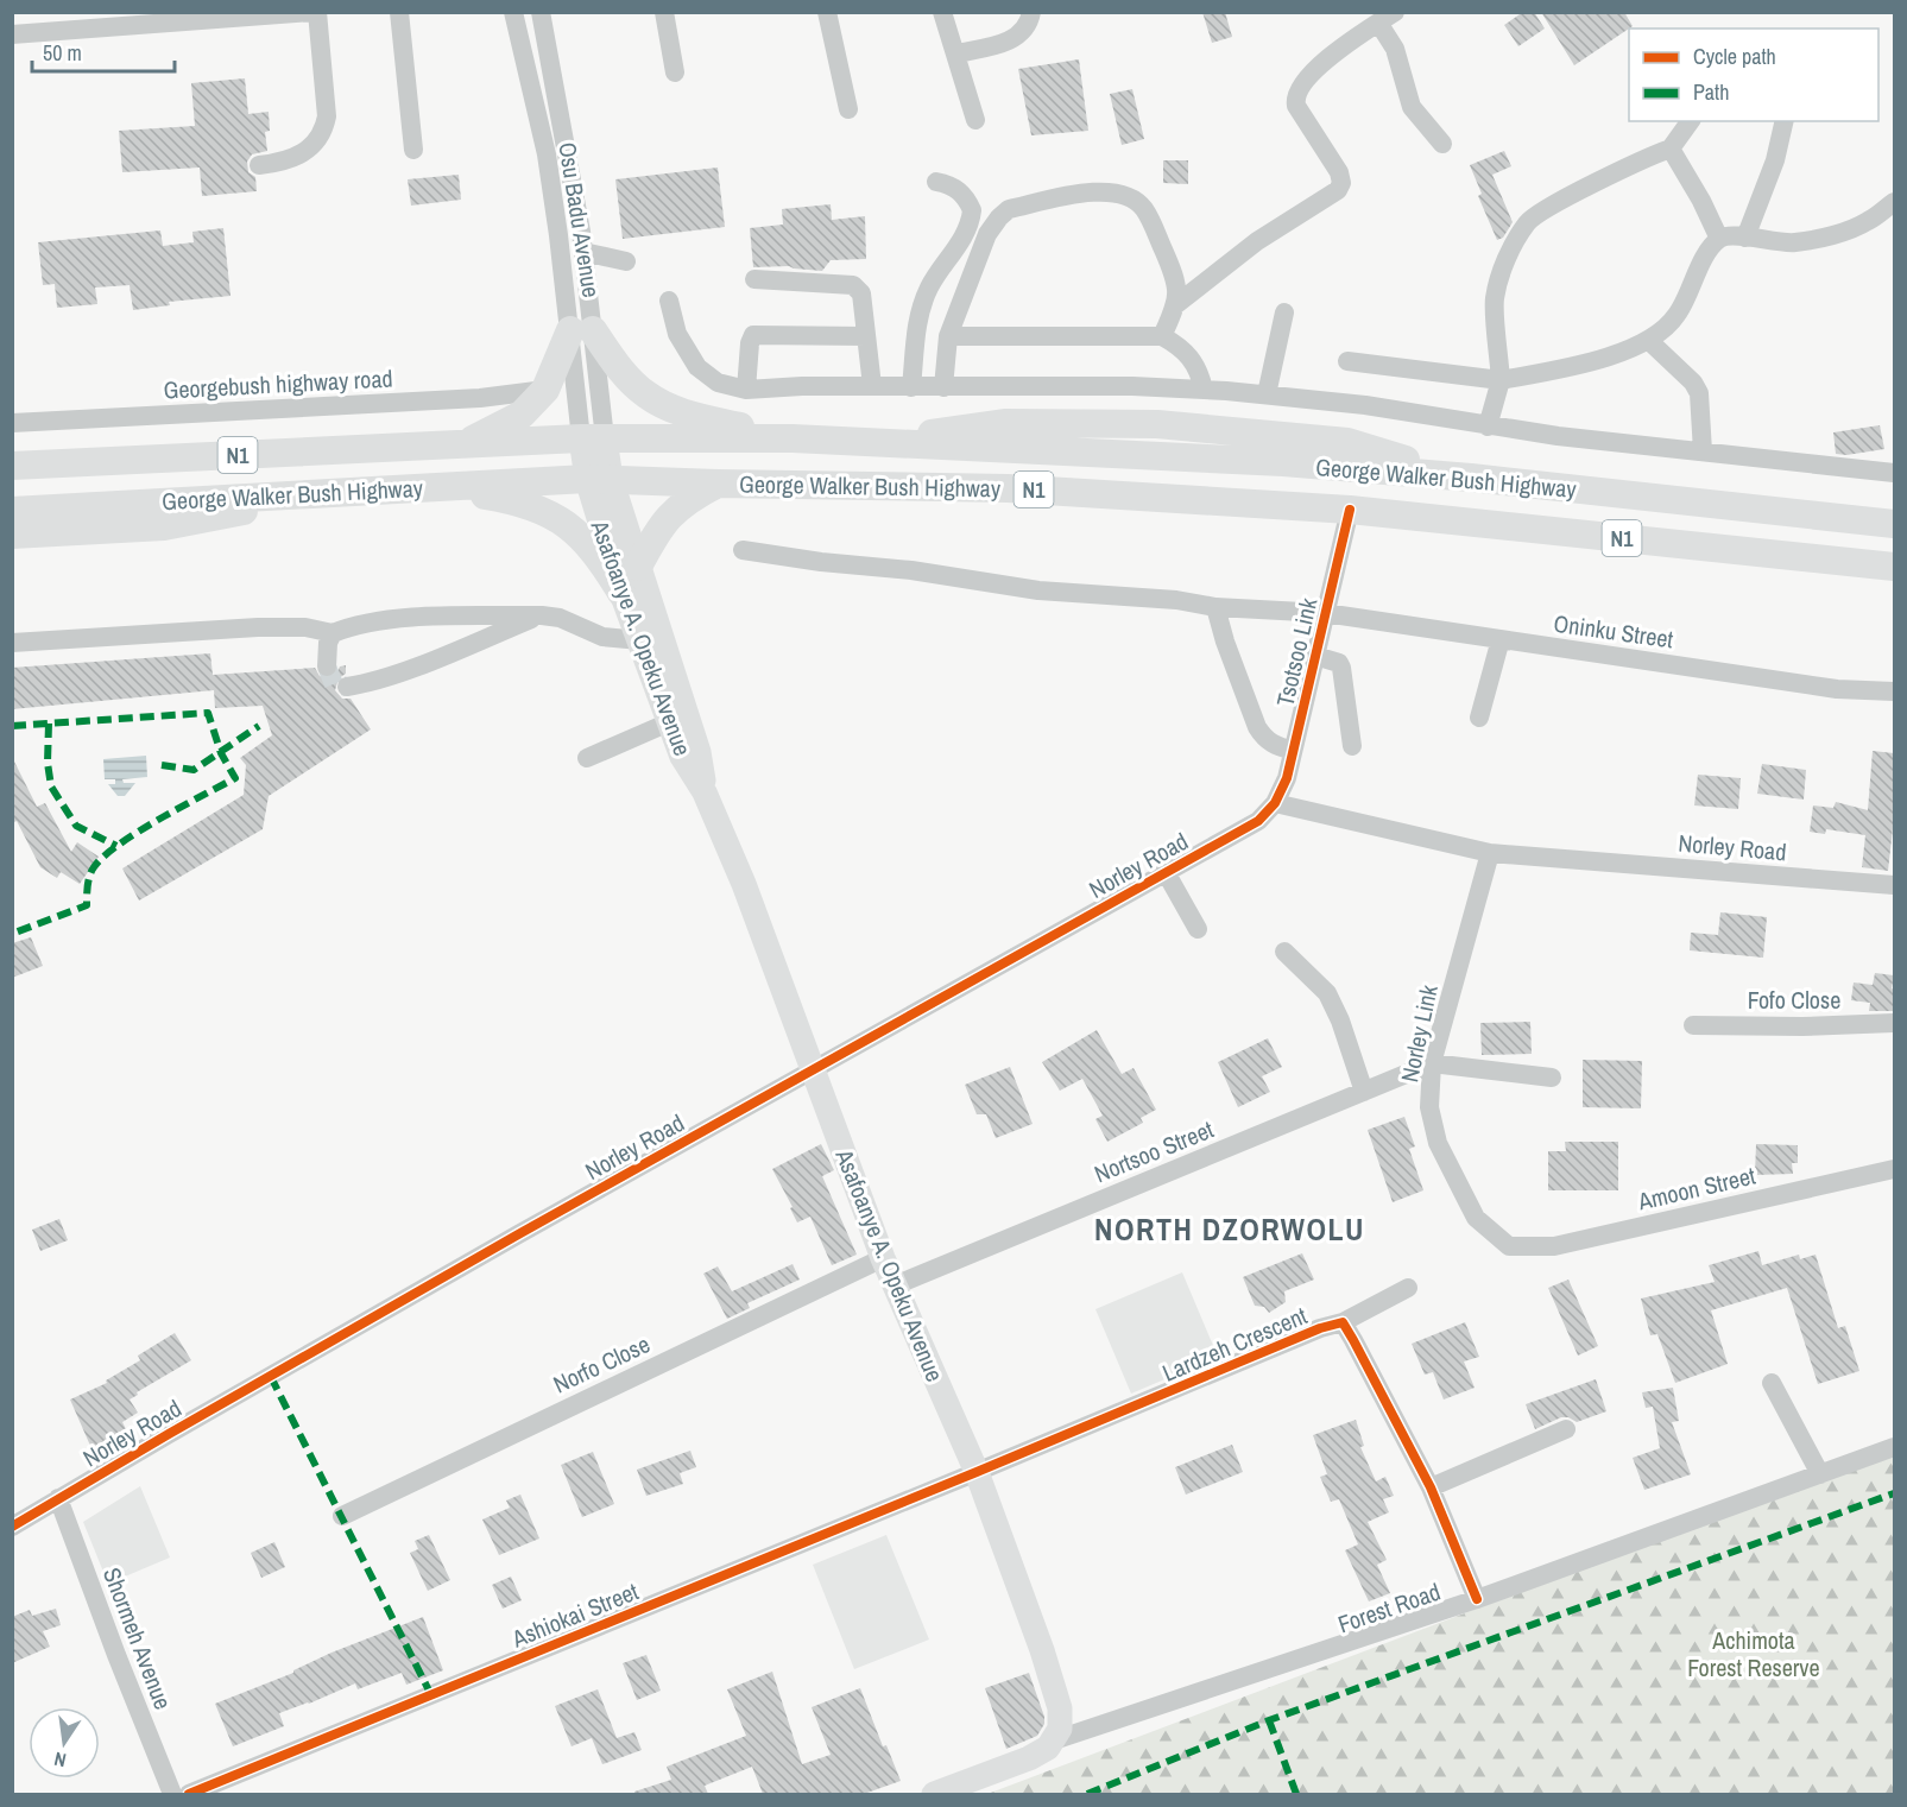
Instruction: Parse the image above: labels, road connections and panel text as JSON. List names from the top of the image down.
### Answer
{
  "streets": {
    "highway": ["N1", "George Walker Bush Highway"],
    "main road": ["Asafoanye A. Opeku Avenue", "Forest Road"],
    "street": [
      "Osu Badu Avenue",
      "Georgebush highway road",
      "Oninku Street",
      "Tsotsoo Link",
      "Norley Road",
      "Fofo Close",
      "Norley Link",
      "Nortsoo Street",
      "Amoon Street",
      "Lardzeh Crescent",
      "Norfo Close",
      "Ashiokai Street",
      "Shormeh Avenue"
    ]
  },
  "crossings": [
    ["Osu Badu Avenue", "George Walker Bush Highway"],
    ["George Walker Bush Highway", "Asafoanye A. Opeku Avenue"],
    ["George Walker Bush Highway", "Tsotsoo Link"],
    ["Oninku Street", "Tsotsoo Link"],
    ["Asafoanye A. Opeku Avenue", "Norley Road"],
    ["Asafoanye A. Opeku Avenue", "Nortsoo Street"],
    ["Asafoanye A. Opeku Avenue", "Lardzeh Crescent"],
    ["Asafoanye A. Opeku Avenue", "Norfo Close"],
    ["Asafoanye A. Opeku Avenue", "Forest Road"],
    ["Asafoanye A. Opeku Avenue", "Ashiokai Street"],
    ["Tsotsoo Link", "Norley Road"],
    ["Norley Road", "Norley Link"],
    ["Norley Road", "Shormeh Avenue"],
    ["Norley Link", "Nortsoo Street"],
    ["Norley Link", "Amoon Street"],
    ["Lardzeh Crescent", "Forest Road"],
    ["Lardzeh Crescent", "Ashiokai Street"]
  ],
  "districts": ["NORTH DZORWOLU"],
  "parks": ["Achimota Forest Reserve"],
  "legend": ["Cycle path", "Path"],
  "scale_bar": "50 m",
  "north": "bottom"
}
